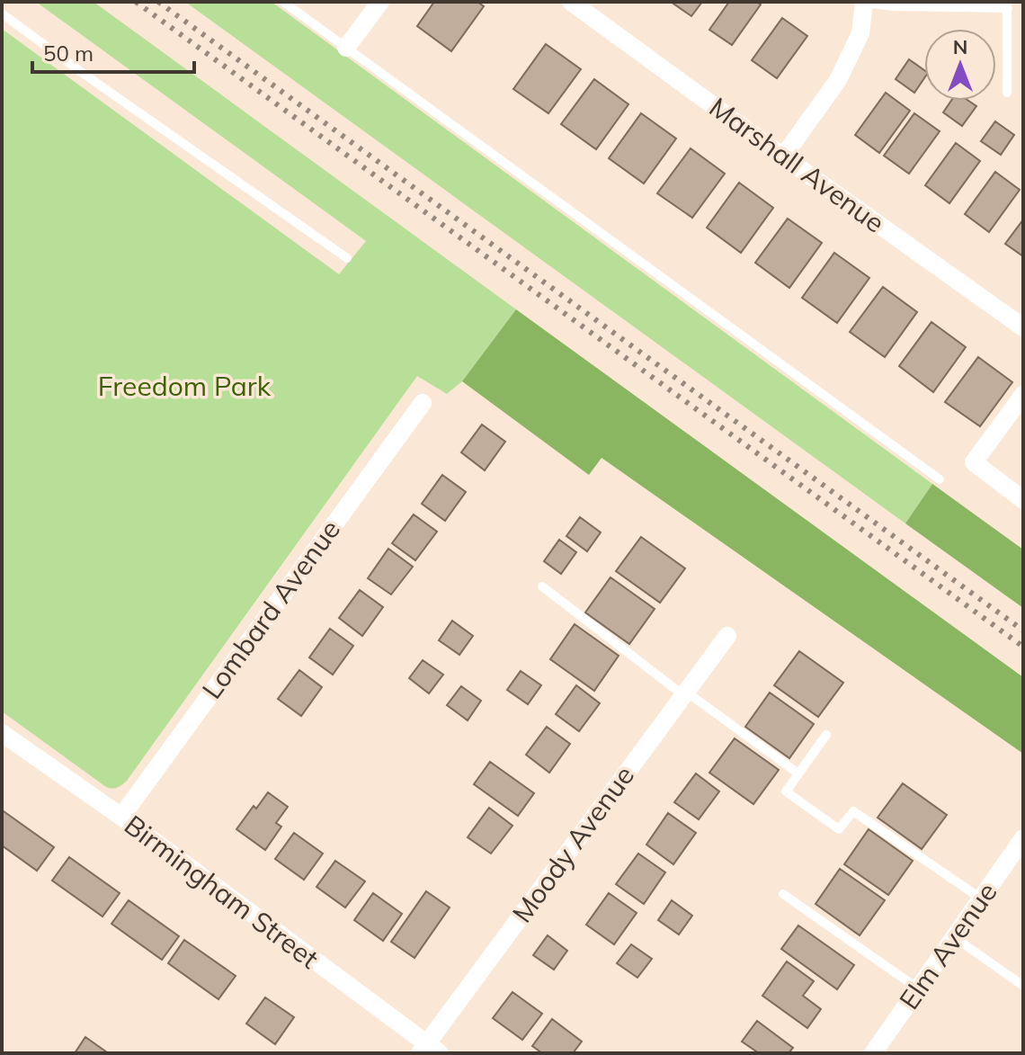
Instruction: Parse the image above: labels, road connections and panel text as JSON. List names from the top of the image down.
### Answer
{
  "streets": {
    "street": [
      "Marshall Avenue",
      "Lombard Avenue",
      "Moody Avenue",
      "Birmingham Street",
      "Elm Avenue"
    ]
  },
  "crossings": [
    ["Lombard Avenue", "Birmingham Street"],
    ["Moody Avenue", "Birmingham Street"]
  ],
  "parks": ["Freedom Park"],
  "scale_bar": "50 m",
  "north": "top"
}
